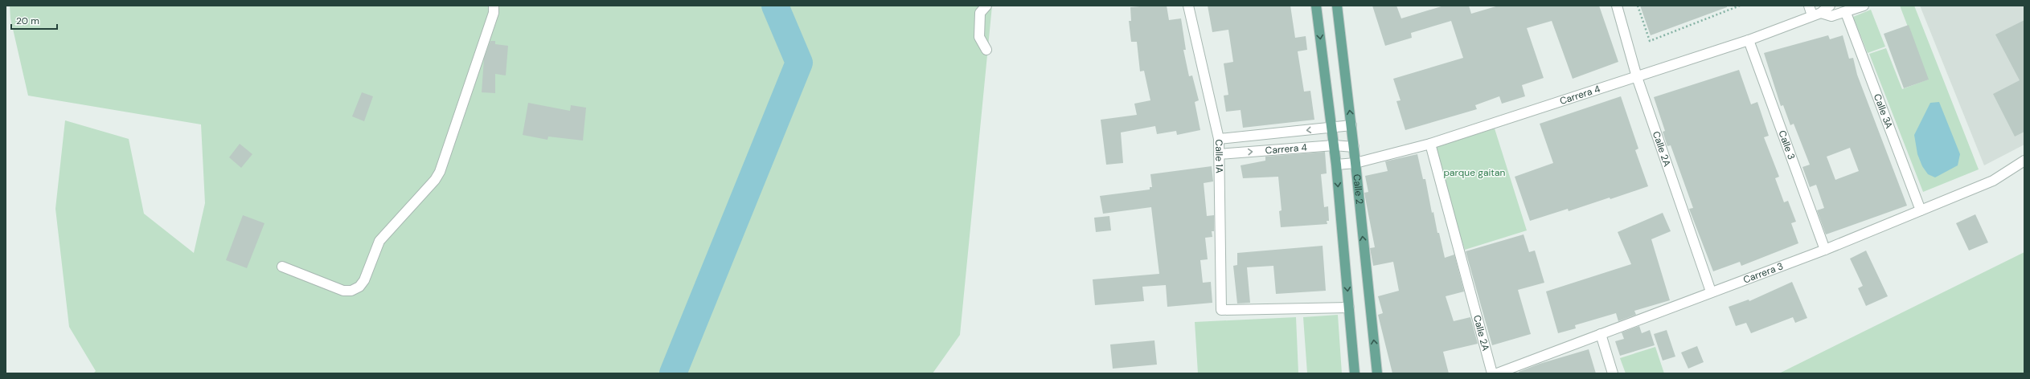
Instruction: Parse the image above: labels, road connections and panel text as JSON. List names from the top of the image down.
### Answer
{
  "streets": {
    "main road": ["Calle 2"],
    "street": [
      "Carrera 4",
      "Calle 3A",
      "Calle 3",
      "Calle 2A",
      "Calle 1A",
      "Carrera 3"
    ]
  },
  "crossings": [
    ["Carrera 4", "Calle 3A"],
    ["Carrera 4", "Calle 3"],
    ["Carrera 4", "Calle 2A"],
    ["Carrera 4", "Calle 1A"],
    ["Carrera 4", "Calle 2"],
    ["Calle 3A", "Carrera 3"],
    ["Calle 3", "Carrera 3"],
    ["Calle 2A", "Carrera 3"],
    ["Calle 1A", "Calle 2"]
  ],
  "parks": ["parque gaitan"],
  "scale_bar": "20 m"
}
